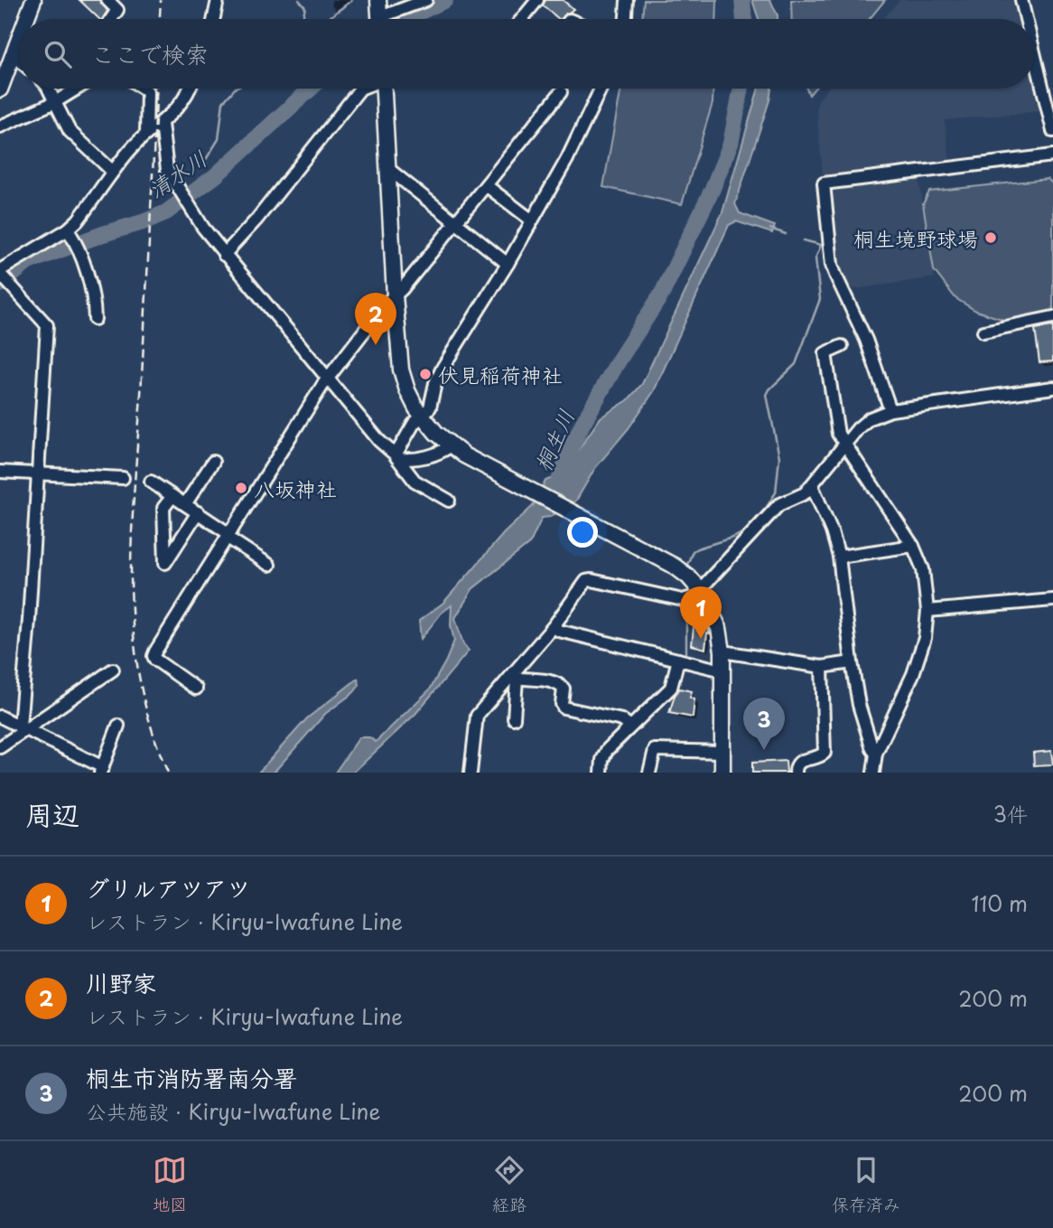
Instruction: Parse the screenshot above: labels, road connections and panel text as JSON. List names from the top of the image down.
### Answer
{
  "water": ["清水川", "桐生川"],
  "places": ["桐生境野球場", "伏見稲荷神社", "八坂神社"],
  "page": {
    "search": "ここで検索",
    "pins": ["2", "1", "3"],
    "heading": ["周辺", "3件"],
    "list": [
      {
        "mark": "1",
        "name": "グリルアツアツ",
        "note": "レストラン · Kiryu-Iwafune Line",
        "value": "110 m"
      },
      {
        "mark": "2",
        "name": "川野家",
        "note": "レストラン · Kiryu-Iwafune Line",
        "value": "200 m"
      },
      {
        "mark": "3",
        "name": "桐生市消防署南分署",
        "note": "公共施設 · Kiryu-Iwafune Line",
        "value": "200 m"
      }
    ],
    "nav": ["地図", "経路", "保存済み"]
  }
}
